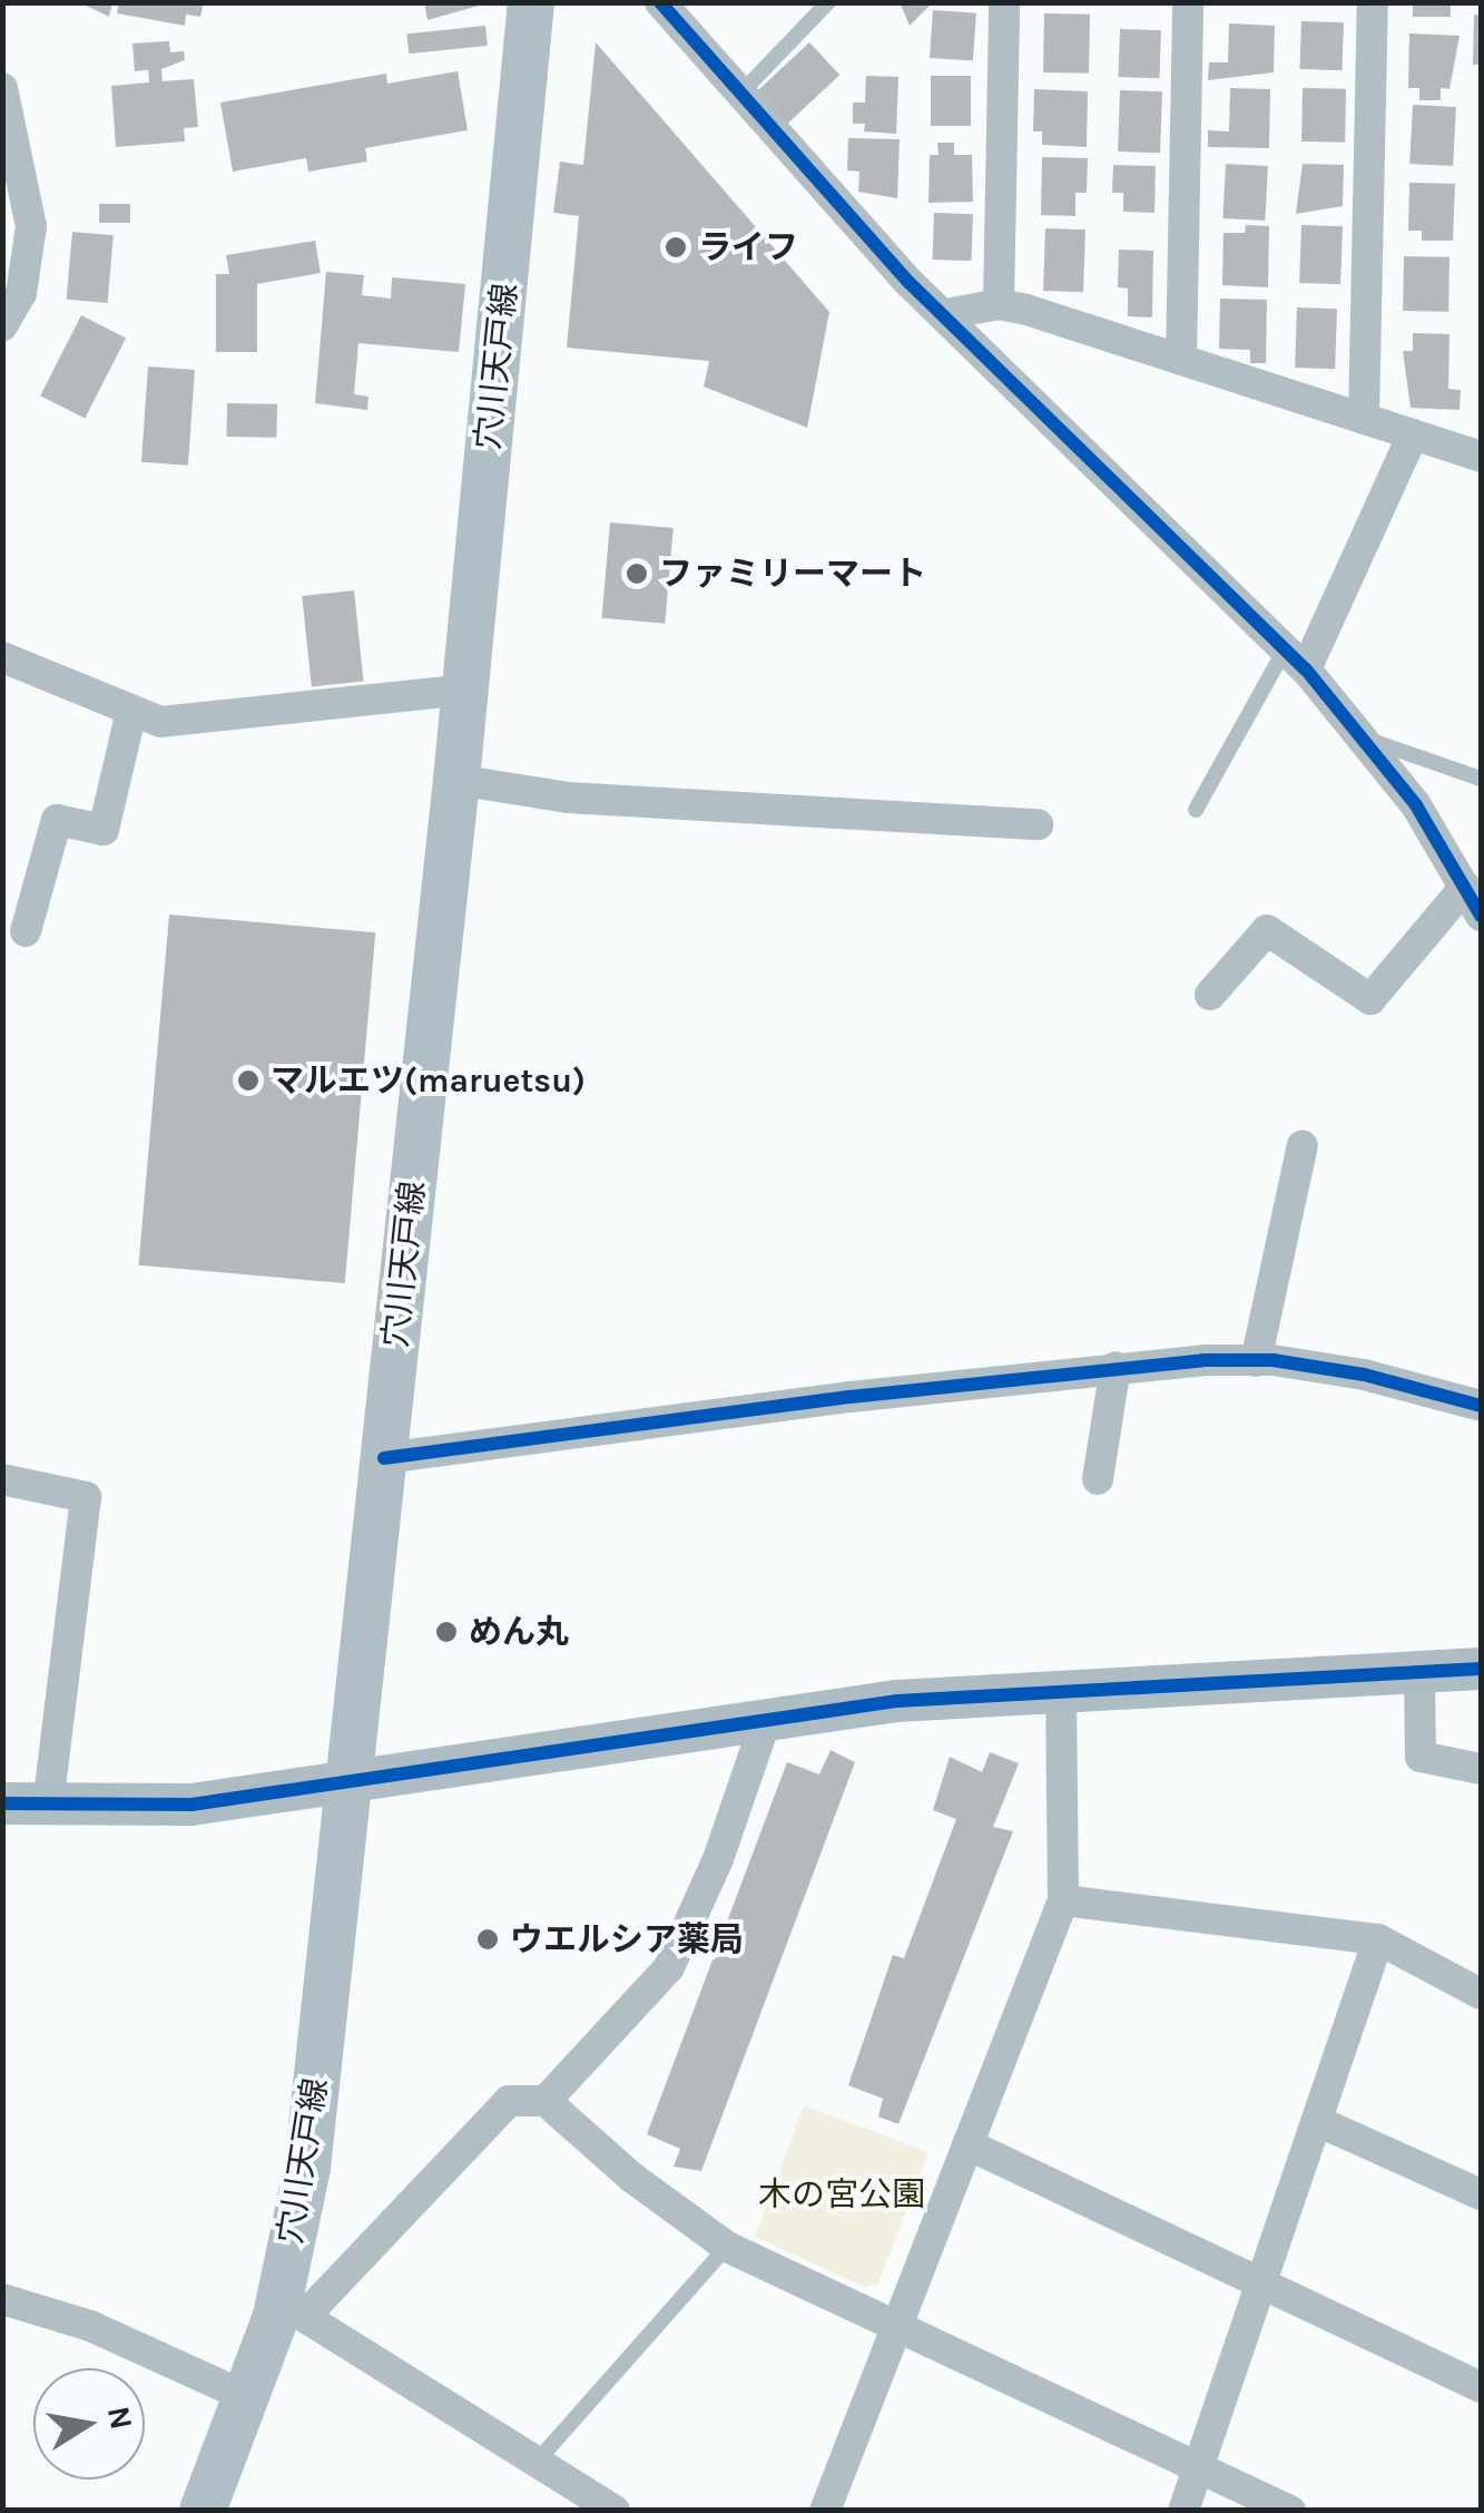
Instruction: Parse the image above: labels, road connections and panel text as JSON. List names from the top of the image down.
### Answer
{
  "streets": {
    "main road": ["穴川天戸線"]
  },
  "parks": ["木の宮公園"],
  "places": [
    "ライフ",
    "ファミリーマート",
    "マルエツ(maruetsu)",
    "めん丸",
    "ウエルシア薬局"
  ],
  "north": "right"
}
